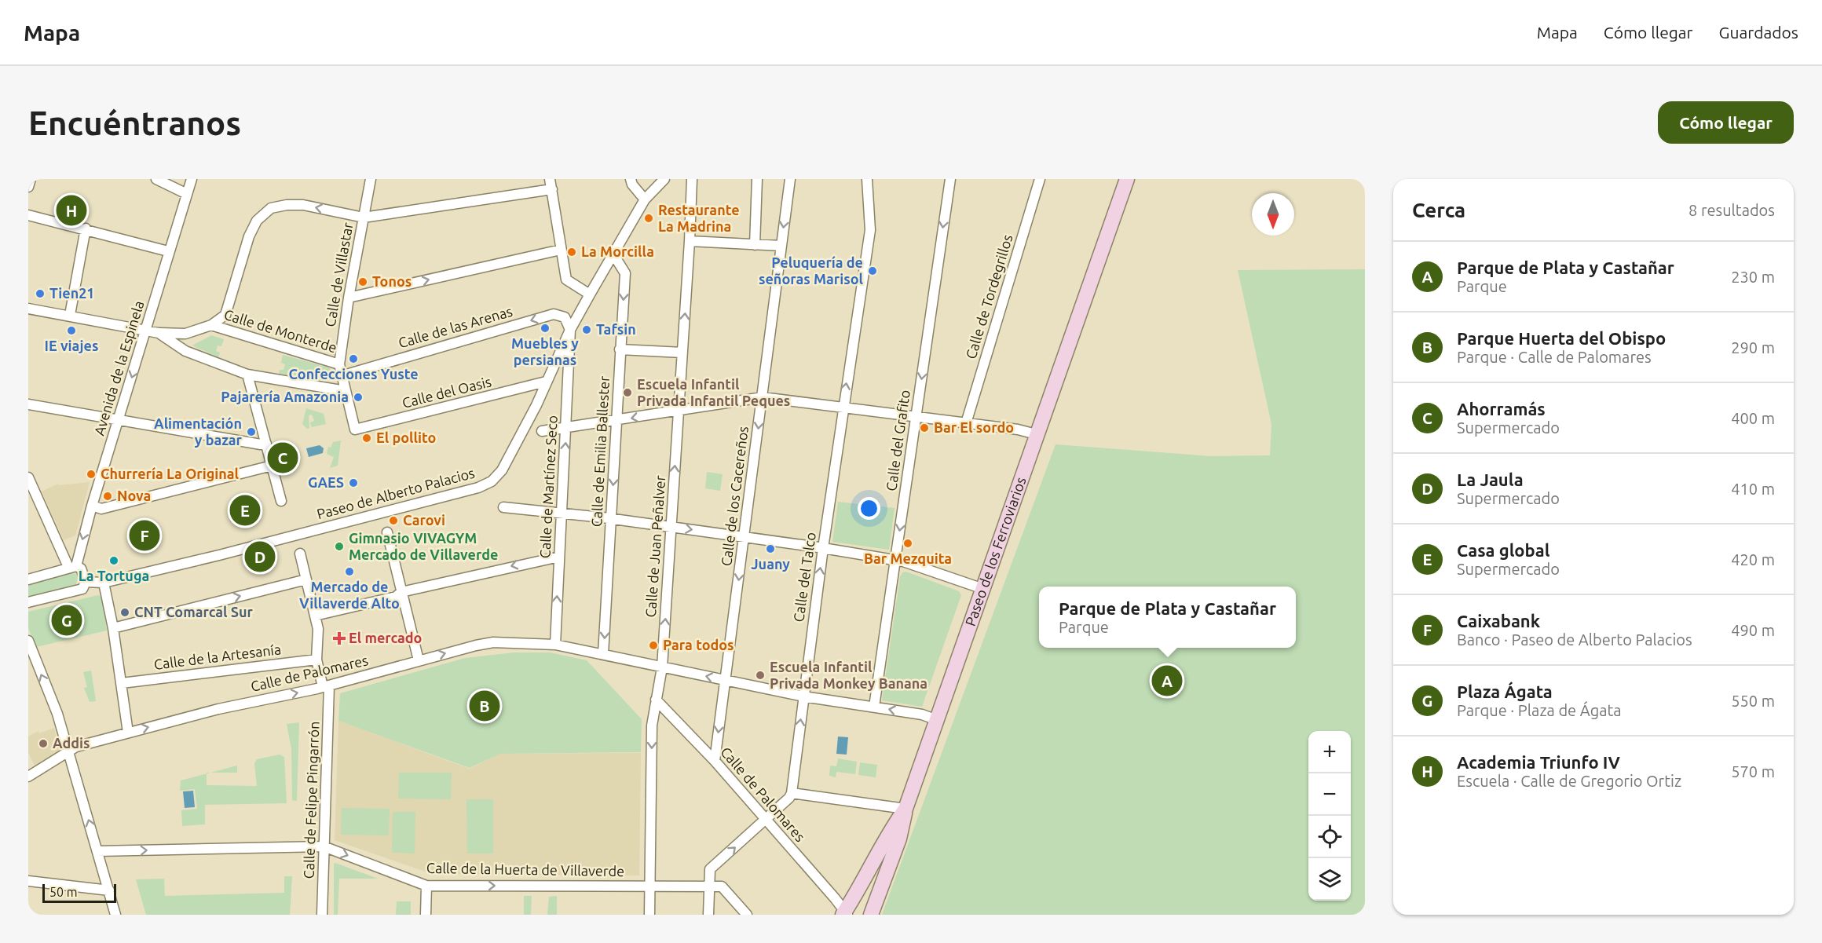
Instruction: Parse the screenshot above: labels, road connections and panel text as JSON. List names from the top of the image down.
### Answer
{
  "streets": {
    "main road": ["Paseo de los Ferroviarios"],
    "street": [
      "Calle de Villastar",
      "Calle de Tordegrillos",
      "Calle de las Arenas",
      "Calle de Monterde",
      "Avenida de la Espinela",
      "Calle del Oasis",
      "Calle del Grafito",
      "Calle de Emilia Ballester",
      "Calle de Martínez Seco",
      "Paseo de Alberto Palacios",
      "Calle de los Cacereños",
      "Calle de Juan Peñalver",
      "Calle del Talco",
      "Calle de la Artesanía",
      "Calle de Palomares",
      "Calle de Felipe Pingarrón",
      "Calle de la Huerta de Villaverde"
    ]
  },
  "crossings": [
    ["Calle de Villastar", "Calle de las Arenas"],
    ["Calle de Villastar", "Calle de Monterde"],
    ["Calle de Villastar", "Calle del Oasis"],
    ["Calle de las Arenas", "Calle de Martínez Seco"],
    ["Calle de las Arenas", "Paseo de Alberto Palacios"],
    ["Calle del Oasis", "Paseo de Alberto Palacios"],
    ["Calle del Grafito", "Calle de Palomares"],
    ["Calle de Emilia Ballester", "Paseo de Alberto Palacios"],
    ["Calle de Emilia Ballester", "Calle de Palomares"],
    ["Calle de Martínez Seco", "Paseo de Alberto Palacios"],
    ["Calle de Martínez Seco", "Calle de Palomares"],
    ["Calle de los Cacereños", "Calle de Palomares"],
    ["Calle de Juan Peñalver", "Calle de Palomares"],
    ["Calle de Juan Peñalver", "Calle de la Huerta de Villaverde"],
    ["Paseo de los Ferroviarios", "Calle de Palomares"],
    ["Calle del Talco", "Calle de Palomares"],
    ["Calle de la Artesanía", "Calle de Felipe Pingarrón"],
    ["Calle de Palomares", "Calle de Felipe Pingarrón"],
    ["Calle de Felipe Pingarrón", "Calle de la Huerta de Villaverde"]
  ],
  "one_way": [
    "Avenida de la Espinela",
    "Calle del Grafito",
    "Calle de Emilia Ballester",
    "Calle de Martínez Seco",
    "Calle de los Cacereños",
    "Calle del Talco",
    "Calle de la Huerta de Villaverde"
  ],
  "places": {
    "other": [
      "Restaurante La Madrina",
      "La Morcilla",
      "Peluquería de señoras Marisol",
      "Tonos",
      "Tien21",
      "Muebles y persianas",
      "Tafsin",
      "IE viajes",
      "Confecciones Yuste",
      "Escuela Infantil Privada Infantil Peques",
      "Pajarería Amazonia",
      "Bar El sordo",
      "Alimentación y bazar",
      "El pollito",
      "Churrería La Original",
      "GAES",
      "Nova",
      "Carovi",
      "Bar Mezquita",
      "Gimnasio VIVAGYM Mercado de Villaverde",
      "Juany",
      "La Tortuga",
      "Mercado de Villaverde Alto",
      "CNT Comarcal Sur",
      "Para todos",
      "Escuela Infantil Privada Monkey Banana",
      "Addis"
    ],
    "health": ["El mercado"]
  },
  "scale_bar": "50 m",
  "north": "bottom",
  "page": {
    "header": "Mapa",
    "nav": ["Mapa", "Cómo llegar", "Guardados"],
    "buttons": "Cómo llegar",
    "title": "Encuéntranos",
    "heading": ["Cerca", "8 resultados"],
    "pins": [
      "H",
      "C",
      "E",
      "F",
      "D",
      "G",
      "A",
      "B"
    ],
    "list": [
      {
        "mark": "A",
        "name": "Parque de Plata y Castañar",
        "note": "Parque",
        "value": "230 m"
      },
      {
        "mark": "B",
        "name": "Parque Huerta del Obispo",
        "note": "Parque · Calle de Palomares",
        "value": "290 m"
      },
      {
        "mark": "C",
        "name": "Ahorramás",
        "note": "Supermercado",
        "value": "400 m"
      },
      {
        "mark": "D",
        "name": "La Jaula",
        "note": "Supermercado",
        "value": "410 m"
      },
      {
        "mark": "E",
        "name": "Casa global",
        "note": "Supermercado",
        "value": "420 m"
      },
      {
        "mark": "F",
        "name": "Caixabank",
        "note": "Banco · Paseo de Alberto Palacios",
        "value": "490 m"
      },
      {
        "mark": "G",
        "name": "Plaza Ágata",
        "note": "Parque · Plaza de Ágata",
        "value": "550 m"
      },
      {
        "mark": "H",
        "name": "Academia Triunfo IV",
        "note": "Escuela · Calle de Gregorio Ortiz",
        "value": "570 m"
      }
    ],
    "popup": ["Parque de Plata y Castañar", "Parque"],
    "map_buttons": ["+", "−"],
    "scale": "50 m"
  }
}
